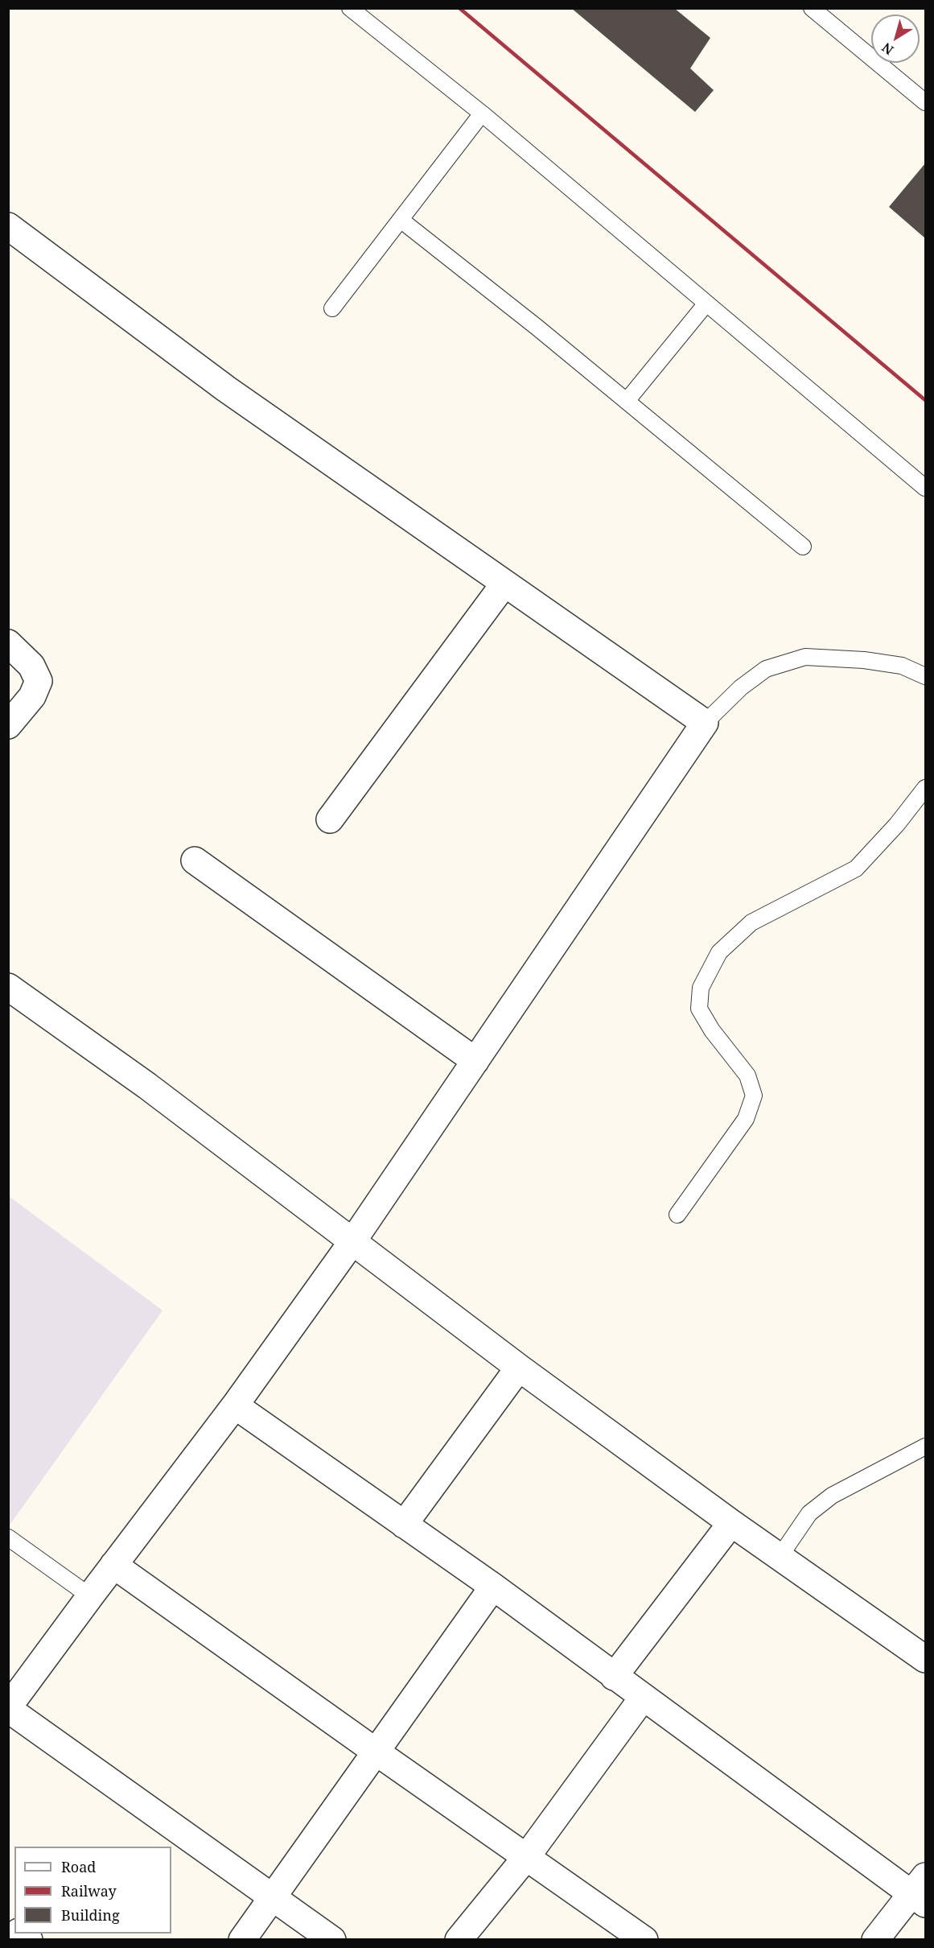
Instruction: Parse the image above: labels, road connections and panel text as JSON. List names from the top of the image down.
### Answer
{
  "legend": ["Road", "Railway", "Building"],
  "north": "bottom left"
}
